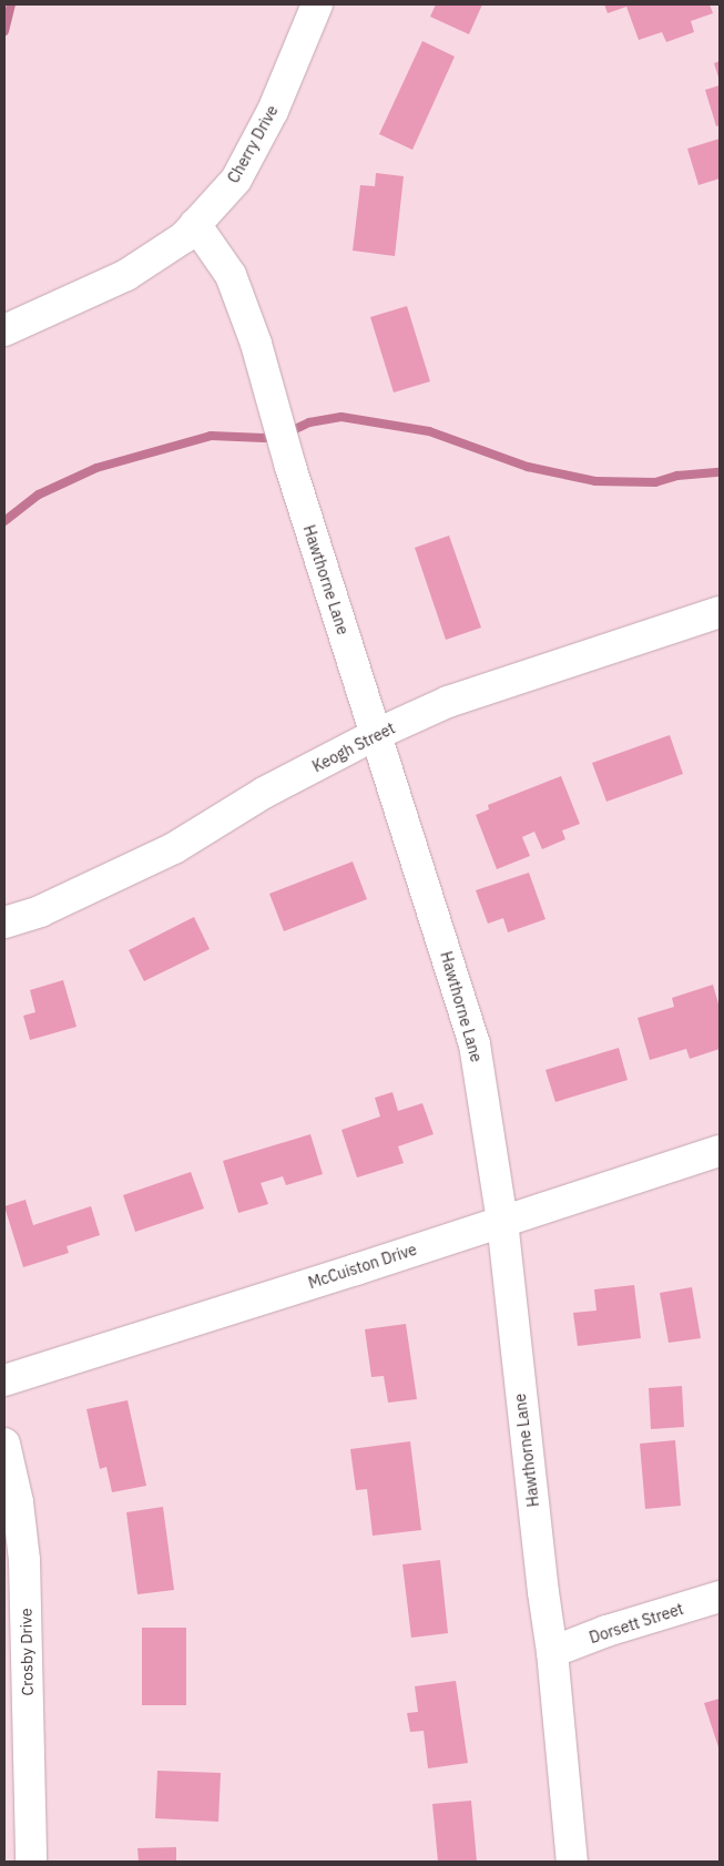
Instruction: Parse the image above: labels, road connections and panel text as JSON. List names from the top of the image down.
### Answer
{
  "streets": {
    "street": [
      "Cherry Drive",
      "Hawthorne Lane",
      "Keogh Street",
      "McCuiston Drive",
      "Dorsett Street",
      "Crosby Drive"
    ]
  },
  "crossings": [
    ["Cherry Drive", "Hawthorne Lane"],
    ["Hawthorne Lane", "Keogh Street"],
    ["Hawthorne Lane", "McCuiston Drive"],
    ["Hawthorne Lane", "Dorsett Street"]
  ]
}
